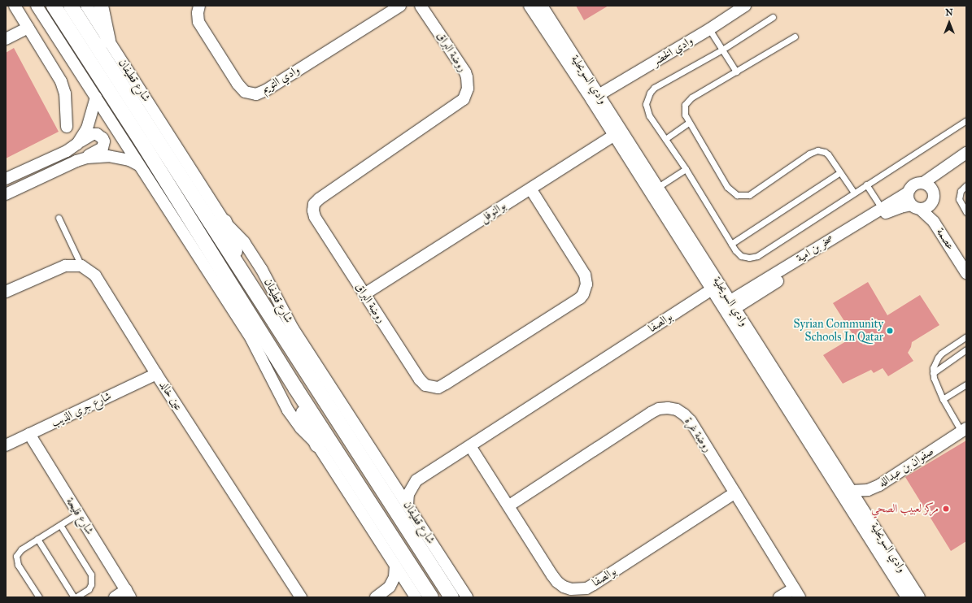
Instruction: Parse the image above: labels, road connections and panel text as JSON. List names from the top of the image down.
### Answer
{
  "streets": {
    "street": [
      "وادي الخضر",
      "روضة البراق",
      "وادي التويم",
      "وادي السويحلية",
      "شارع قطيفان",
      "بوالنوفل",
      "عصمة",
      "صخر بن امية",
      "بوالصفا",
      "عين خالد",
      "شارع جري الذيب",
      "روضة غرة",
      "صفوان بن عبدالله",
      "شارع فليحة"
    ]
  },
  "crossings": [
    ["وادي الخضر", "وادي السويحلية"],
    ["روضة البراق", "بوالنوفل"],
    ["وادي السويحلية", "بوالنوفل"],
    ["وادي السويحلية", "صخر بن امية"],
    ["وادي السويحلية", "بوالصفا"],
    ["وادي السويحلية", "صفوان بن عبدالله"],
    ["شارع قطيفان", "بوالصفا"],
    ["عصمة", "صخر بن امية"],
    ["بوالصفا", "روضة غرة"],
    ["عين خالد", "شارع جري الذيب"],
    ["شارع جري الذيب", "شارع فليحة"]
  ],
  "places": ["Syrian Community Schools In Qatar", "مركز لعبيب الصحي"],
  "north": "top"
}
